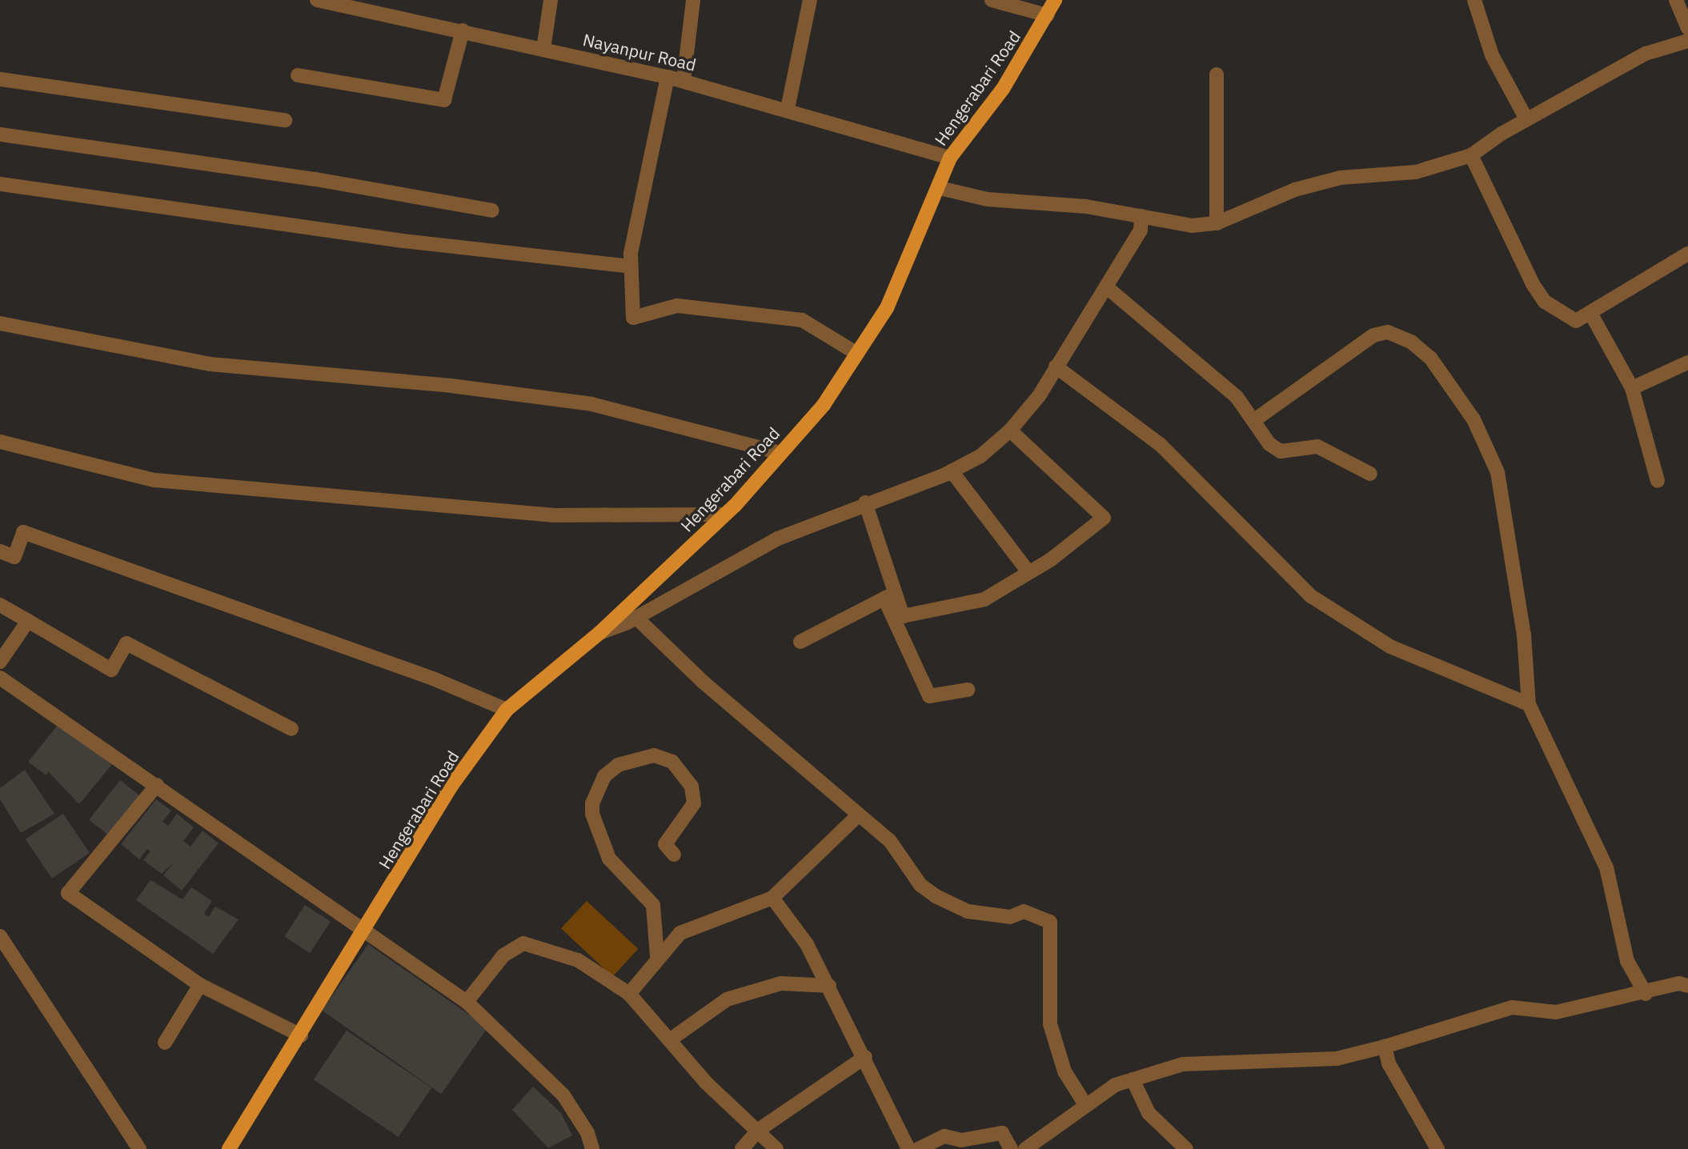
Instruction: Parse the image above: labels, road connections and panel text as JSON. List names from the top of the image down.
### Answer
{
  "streets": {
    "main road": ["Hengerabari Road"],
    "street": ["Nayanpur Road"]
  },
  "crossings": [
    ["Nayanpur Road", "Hengerabari Road"]
  ]
}
